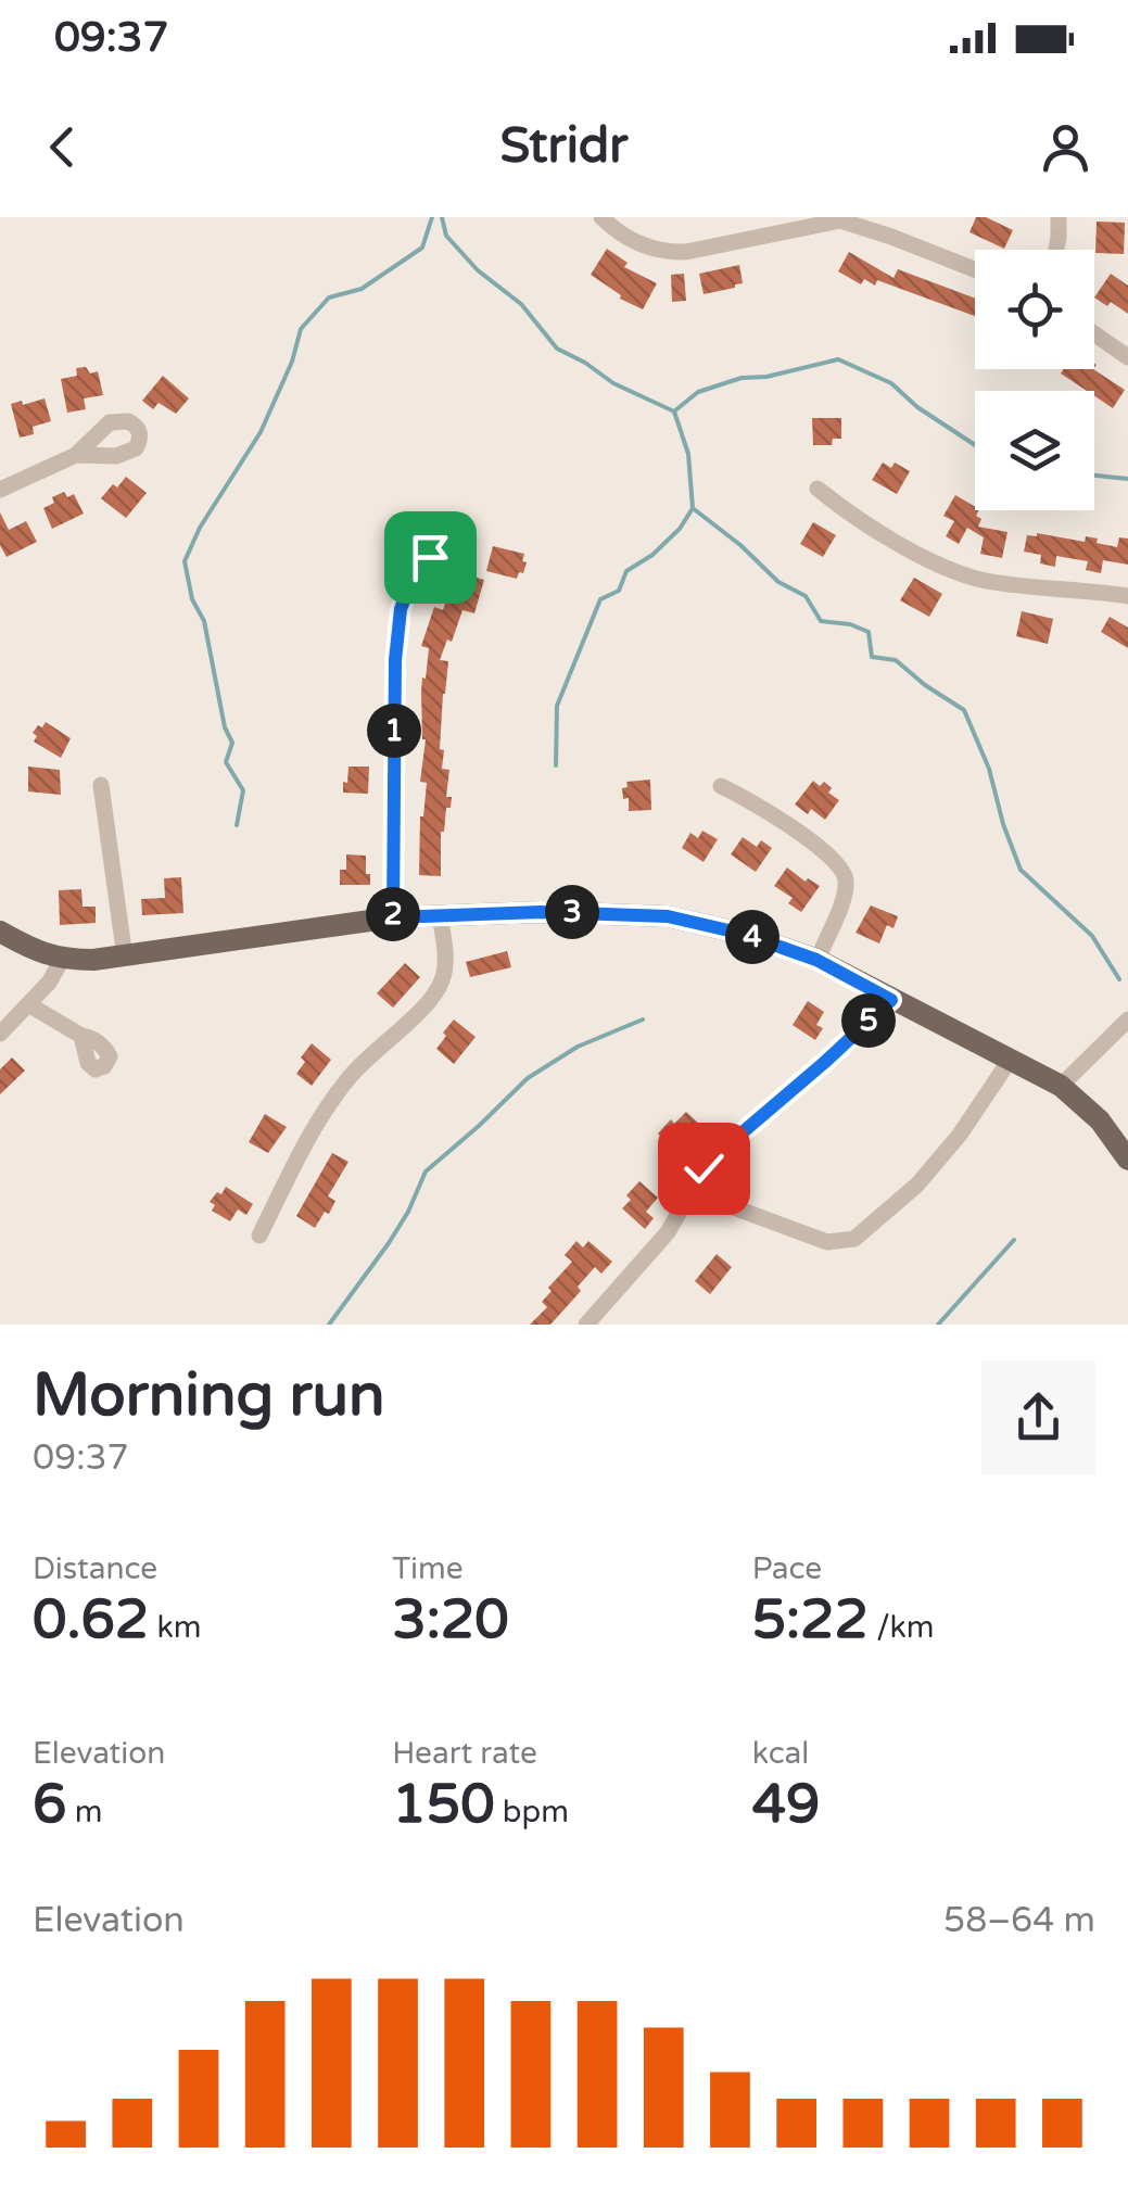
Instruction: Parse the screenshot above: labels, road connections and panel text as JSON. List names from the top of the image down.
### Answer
{
  "page": {
    "status": "09:37",
    "header": "Stridr",
    "pins": [
      "1",
      "3",
      "2",
      "4",
      "5"
    ],
    "heading": ["Morning run", "09:37"],
    "stats": [
      ["Distance", "0.62 km"],
      ["Time", "3:20"],
      ["Pace", "5:22 /km"],
      ["Elevation", "6 m"],
      ["Heart rate", "150 bpm"],
      ["kcal", "49"]
    ],
    "chart": ["Elevation", "58–64 m"]
  }
}
